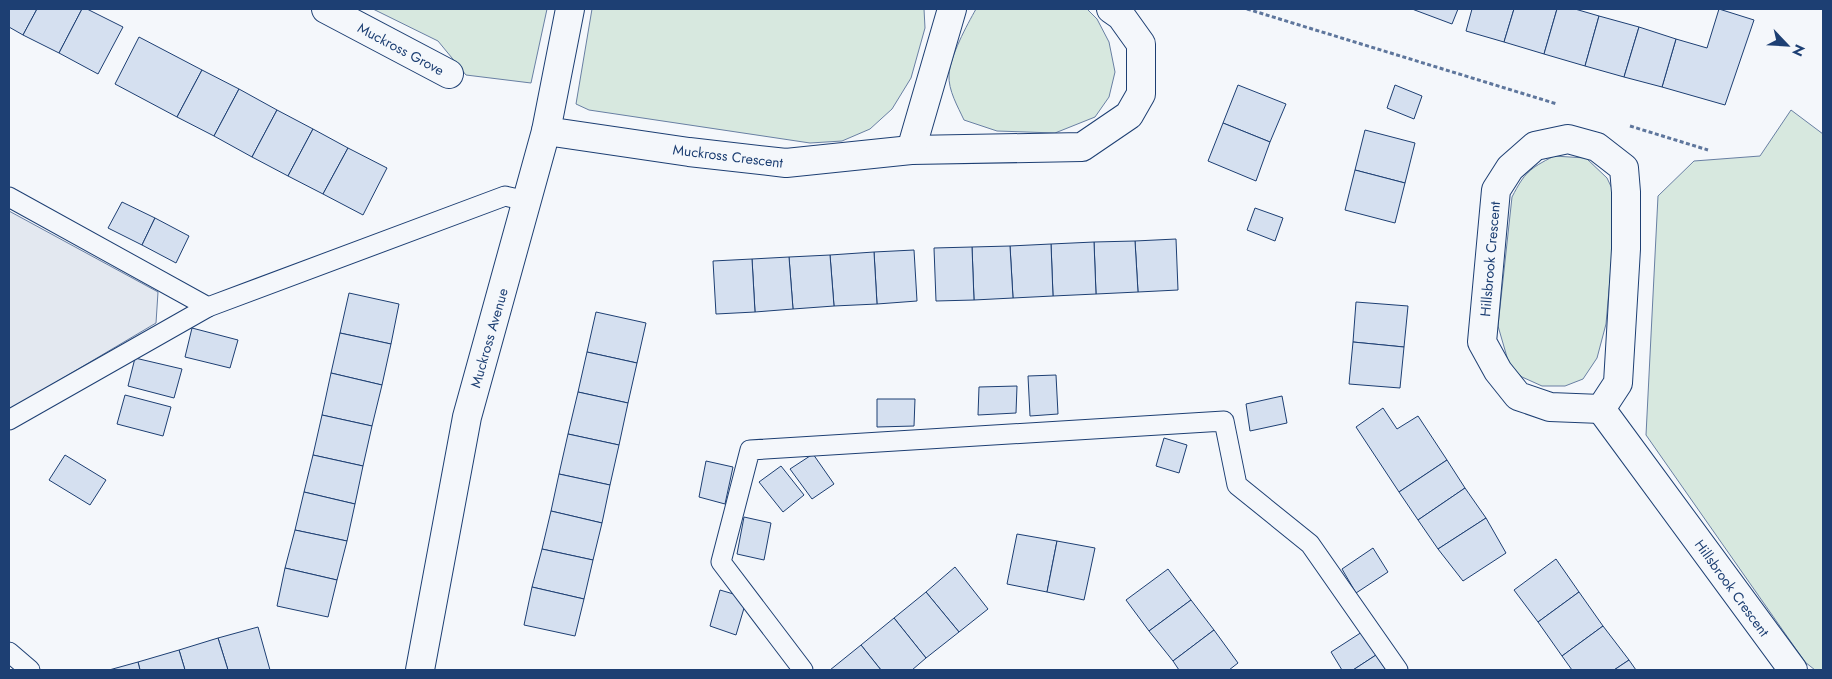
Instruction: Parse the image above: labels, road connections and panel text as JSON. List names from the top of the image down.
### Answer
{
  "streets": {
    "street": [
      "Muckross Grove",
      "Muckross Crescent",
      "Hillsbrook Crescent",
      "Muckross Avenue"
    ]
  },
  "crossings": [
    ["Muckross Crescent", "Muckross Avenue"]
  ],
  "north": "bottom right"
}
